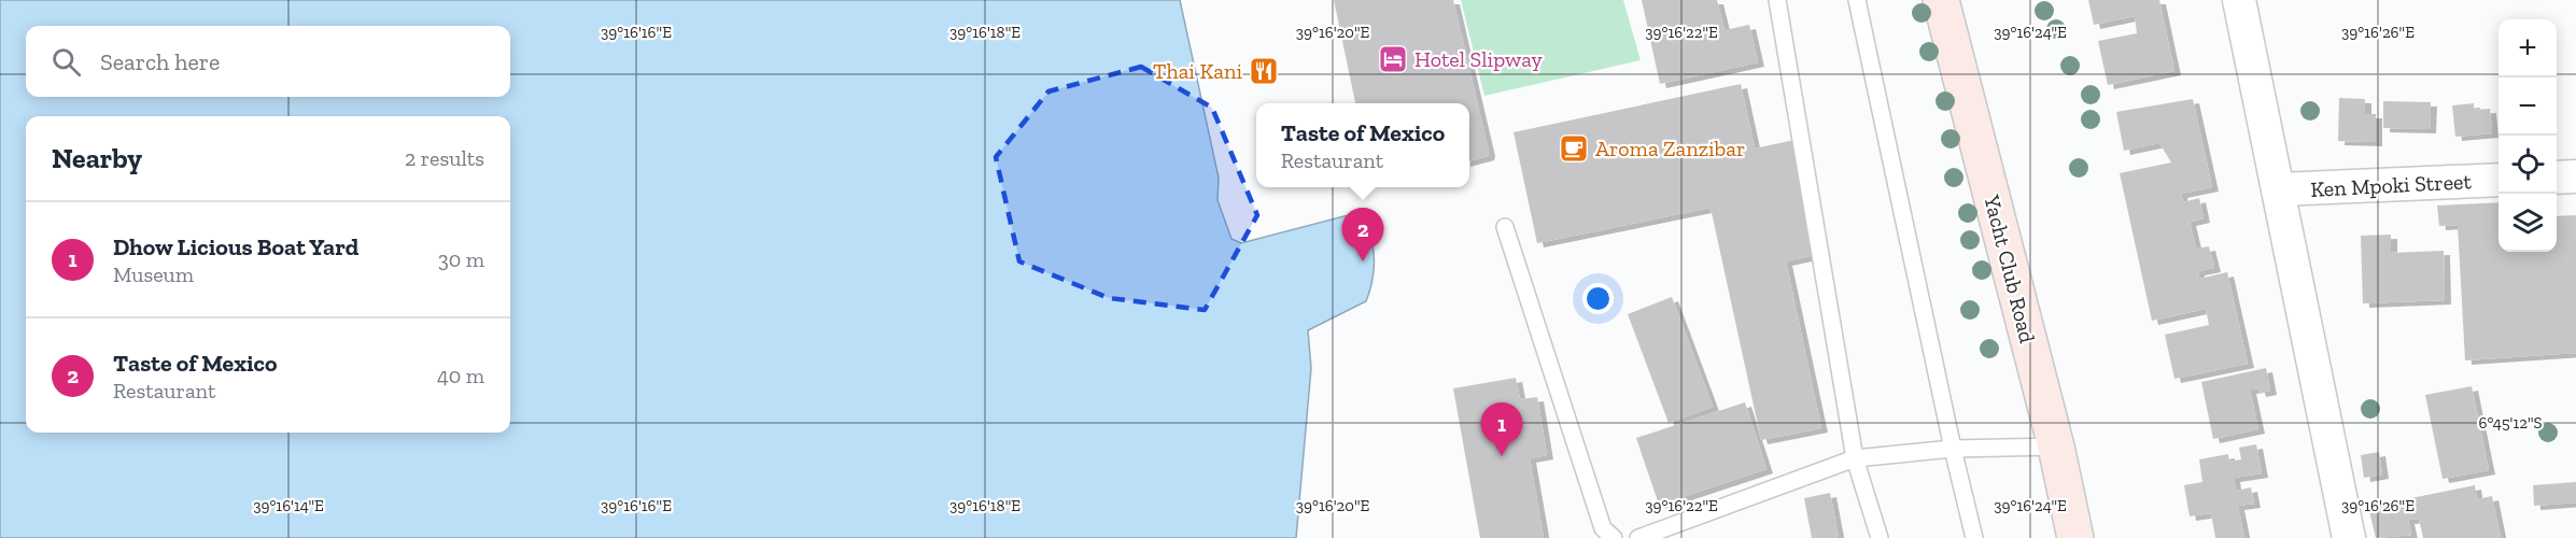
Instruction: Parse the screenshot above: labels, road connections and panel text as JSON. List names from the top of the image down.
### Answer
{
  "streets": {
    "street": ["Ken Mpoki Street", "Yacht Club Road"]
  },
  "places": {
    "hotel": ["Hotel Slipway"],
    "restaurant": ["Thai Kani"],
    "cafe": ["Aroma Zanzibar"]
  },
  "page": {
    "map_buttons": ["+", "−"],
    "search": "Search here",
    "popup": ["Taste of Mexico", "Restaurant"],
    "heading": ["Nearby", "2 results"],
    "list": [
      {
        "mark": "1",
        "name": "Dhow Licious Boat Yard",
        "note": "Museum",
        "value": "30 m"
      },
      {
        "mark": "2",
        "name": "Taste of Mexico",
        "note": "Restaurant",
        "value": "40 m"
      }
    ],
    "pins": ["2", "1"]
  },
  "coordinates": [
    "39°16'16\"E",
    "39°16'18\"E",
    "39°16'20\"E",
    "39°16'22\"E",
    "39°16'24\"E",
    "39°16'26\"E",
    "6°45'12\"S",
    "39°16'14\"E"
  ]
}
